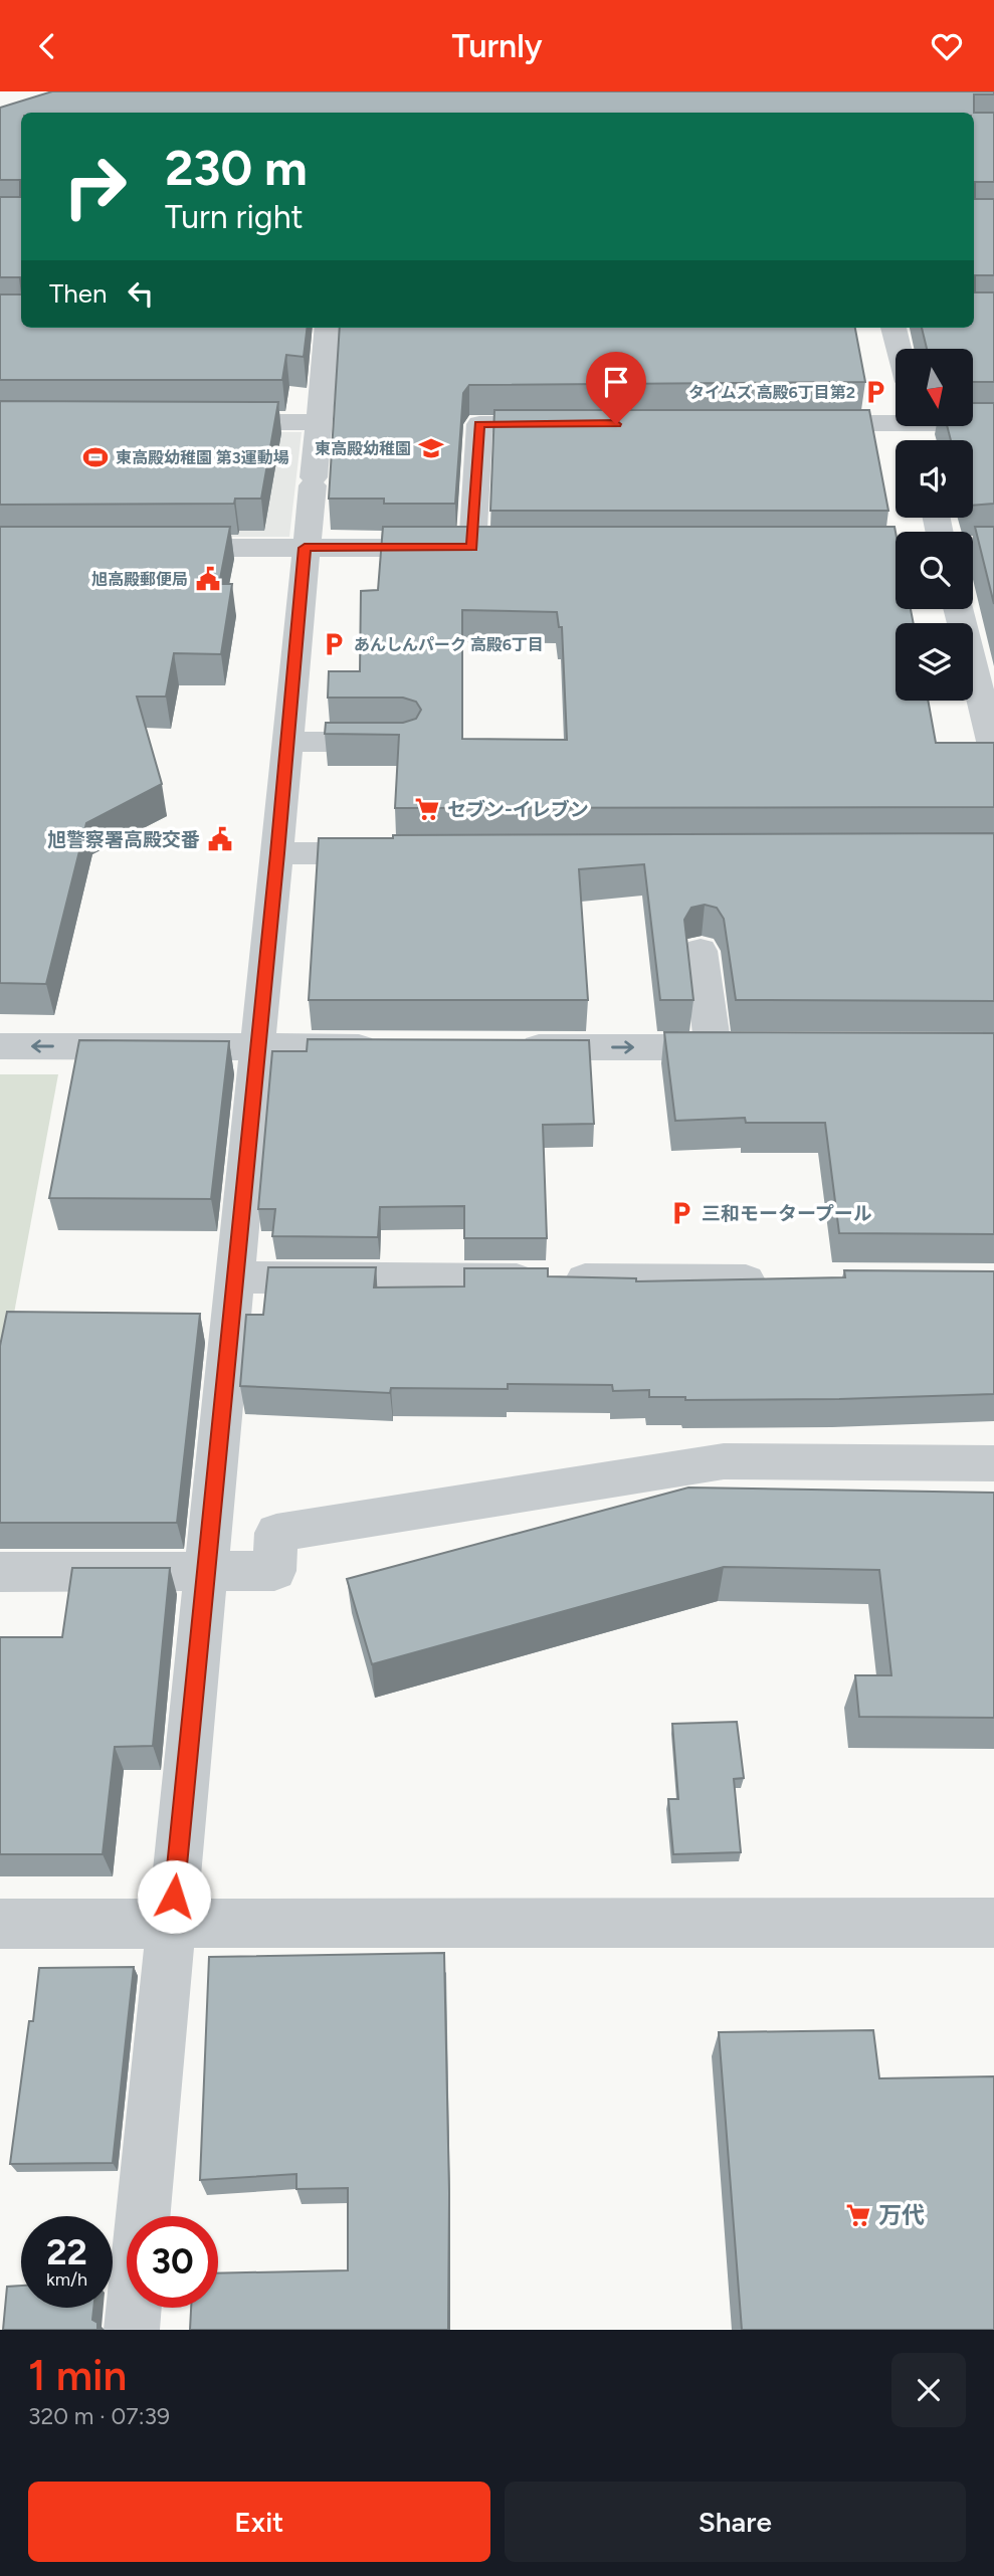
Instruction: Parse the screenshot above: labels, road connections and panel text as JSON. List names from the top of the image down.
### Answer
{
  "places": {
    "parking": ["タイムズ 高殿6丁目第2", "あんしんパーク 高殿6丁目", "三和モータープール"],
    "school or university": ["東高殿幼稚園"],
    "sports": ["東高殿幼稚園 第3運動場"],
    "public building": ["旭高殿郵便局", "旭警察署高殿交番"],
    "supermarket": ["セブン-イレブン", "万代"]
  },
  "north": "bottom",
  "page": {
    "header": "Turnly",
    "turn": ["230 m", "Turn right"],
    "then": "Then",
    "speed": "22 km/h",
    "limit": "30",
    "heading": ["1 min", "320 m · 07:39"],
    "buttons": ["Exit", "Share"]
  }
}
